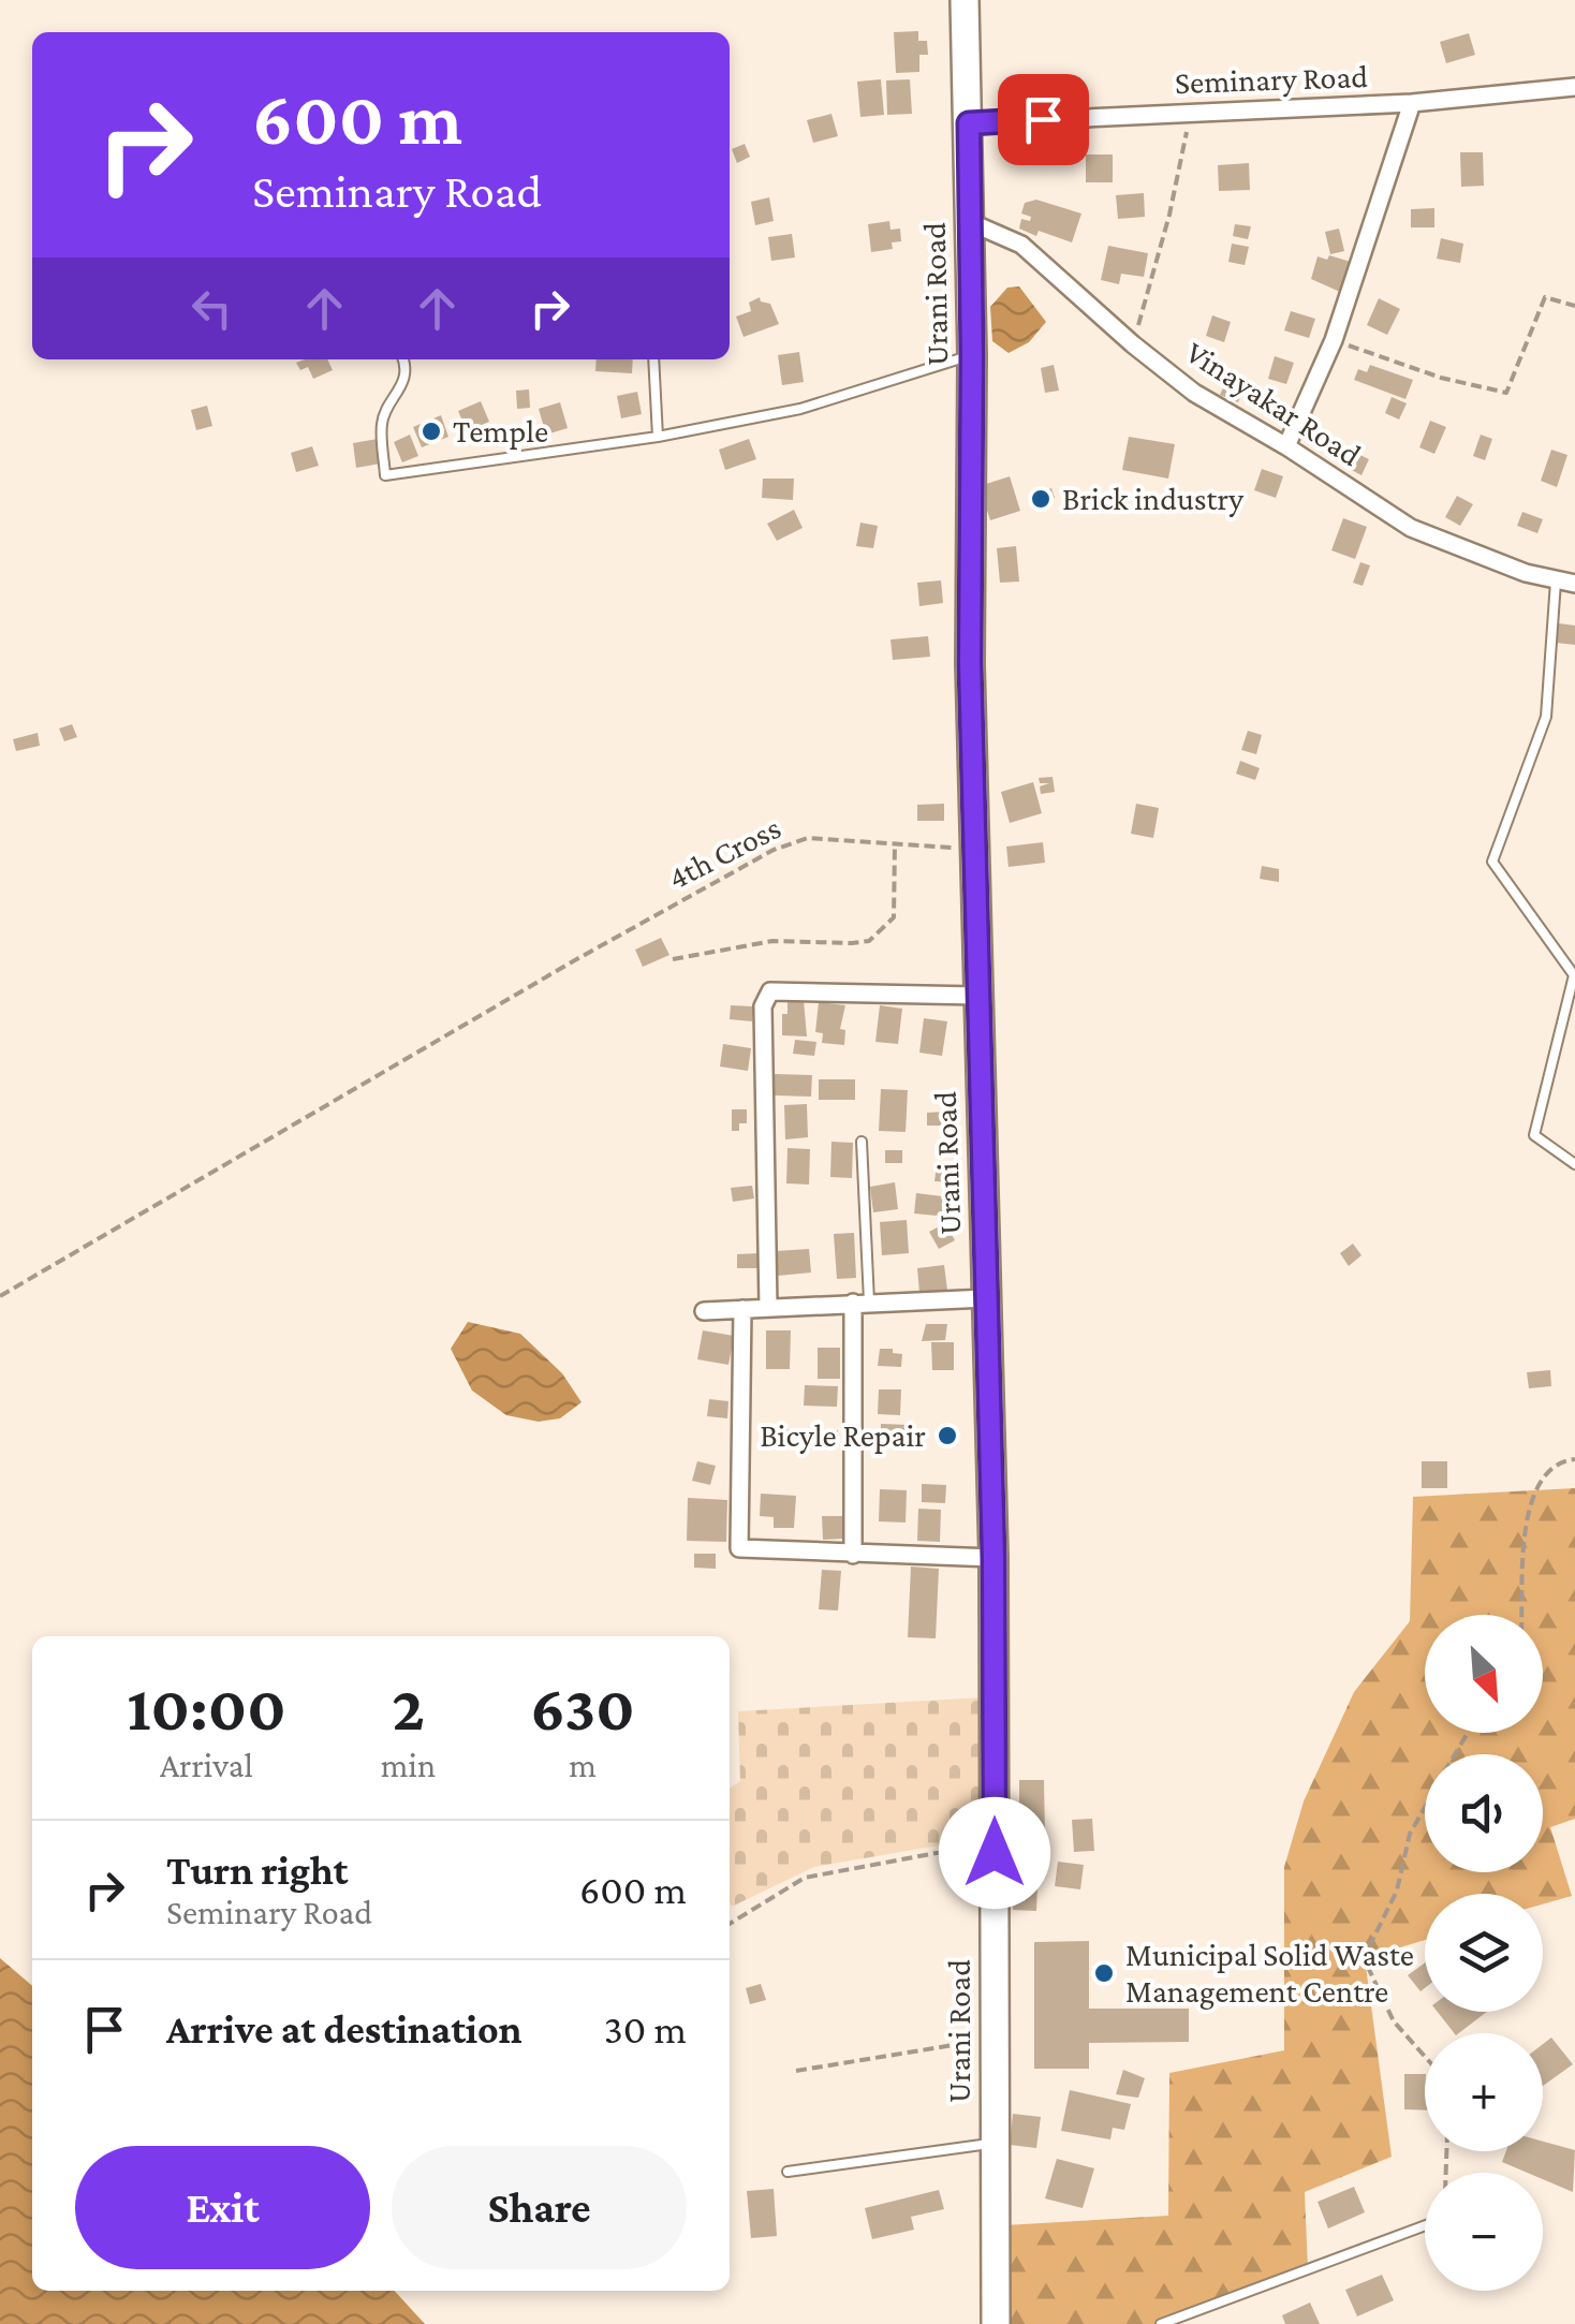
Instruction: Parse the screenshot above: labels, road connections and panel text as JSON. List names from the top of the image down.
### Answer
{
  "streets": {
    "main road": ["Urani Road"],
    "street": ["Seminary Road", "Vinayakar Road"],
    "path": ["4th Cross"]
  },
  "crossings": [
    ["Seminary Road", "Urani Road"],
    ["Urani Road", "Vinayakar Road"],
    ["Urani Road", "4th Cross"]
  ],
  "places": [
    "Temple",
    "Brick industry",
    "Bicyle Repair",
    "Municipal Solid Waste Management Centre"
  ],
  "north": "bottom right",
  "page": {
    "turn": ["600 m", "Seminary Road"],
    "map_buttons": ["+", "−"],
    "eta": [
      "10:00",
      "Arrival",
      "2",
      "min",
      "630",
      "m"
    ],
    "list": [
      {
        "name": "Turn right",
        "note": "Seminary Road",
        "value": "600 m"
      },
      {
        "name": "Arrive at destination",
        "value": "30 m"
      }
    ],
    "buttons": ["Exit", "Share"]
  }
}
